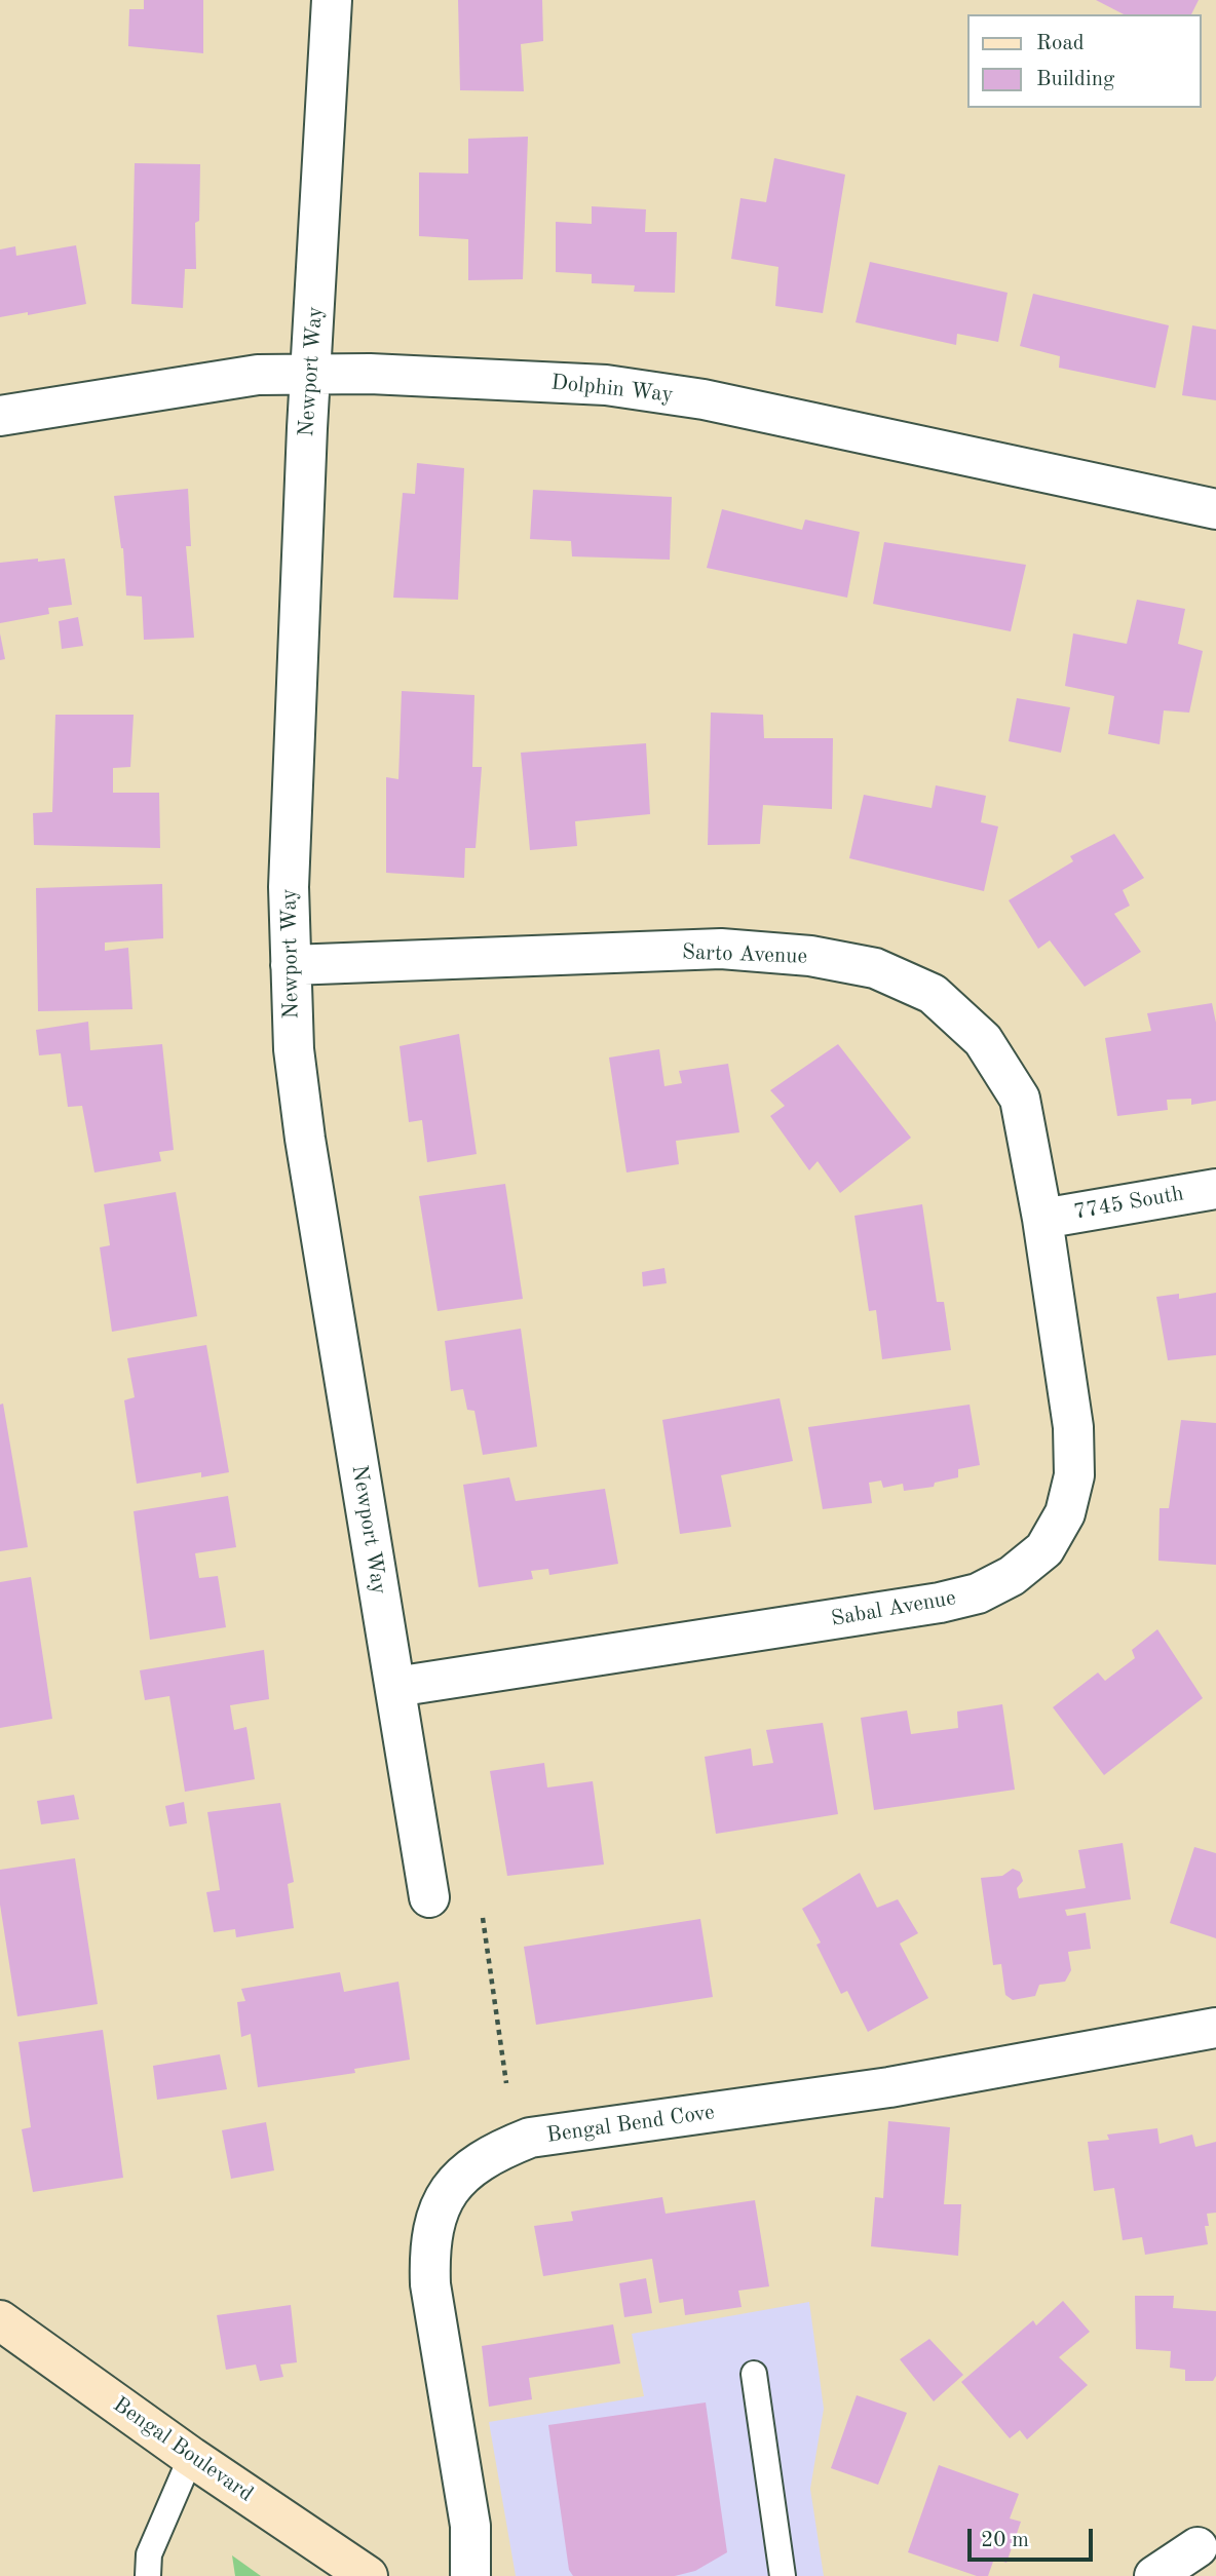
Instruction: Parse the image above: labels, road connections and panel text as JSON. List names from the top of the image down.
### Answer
{
  "streets": {
    "main road": ["Bengal Boulevard"],
    "street": [
      "Newport Way",
      "Dolphin Way",
      "Sarto Avenue",
      "7745 South",
      "Sabal Avenue",
      "Bengal Bend Cove"
    ]
  },
  "crossings": [
    ["Newport Way", "Dolphin Way"],
    ["Newport Way", "Sarto Avenue"],
    ["Newport Way", "Sabal Avenue"],
    ["Sarto Avenue", "7745 South"],
    ["Sarto Avenue", "Sabal Avenue"],
    ["7745 South", "Sabal Avenue"]
  ],
  "legend": ["Road", "Building"],
  "scale_bar": "20 m"
}
